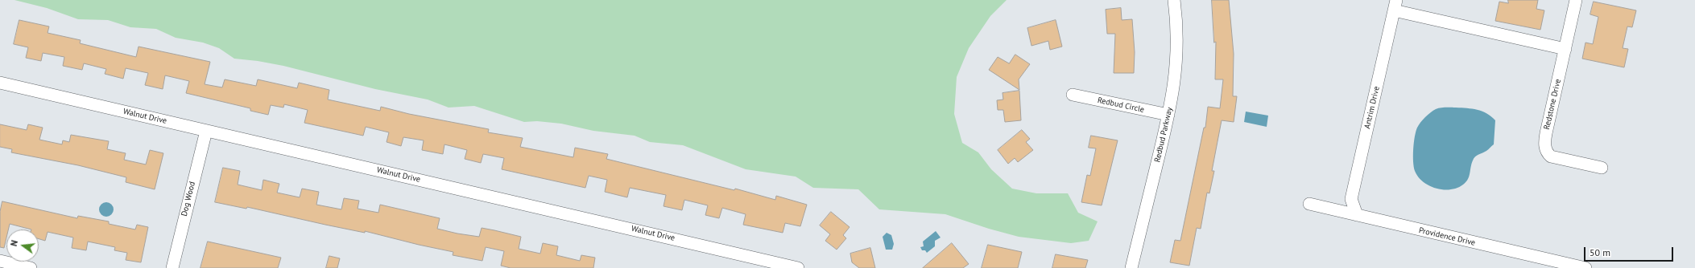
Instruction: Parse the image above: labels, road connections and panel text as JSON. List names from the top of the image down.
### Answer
{
  "streets": {
    "street": [
      "Redstone Drive",
      "Redbud Circle",
      "Antrim Drive",
      "Walnut Drive",
      "Redbud Parkway",
      "Dog Wood",
      "Providence Drive"
    ]
  },
  "crossings": [
    ["Redbud Circle", "Redbud Parkway"],
    ["Antrim Drive", "Providence Drive"],
    ["Walnut Drive", "Dog Wood"]
  ],
  "scale_bar": "50 m",
  "north": "left"
}
